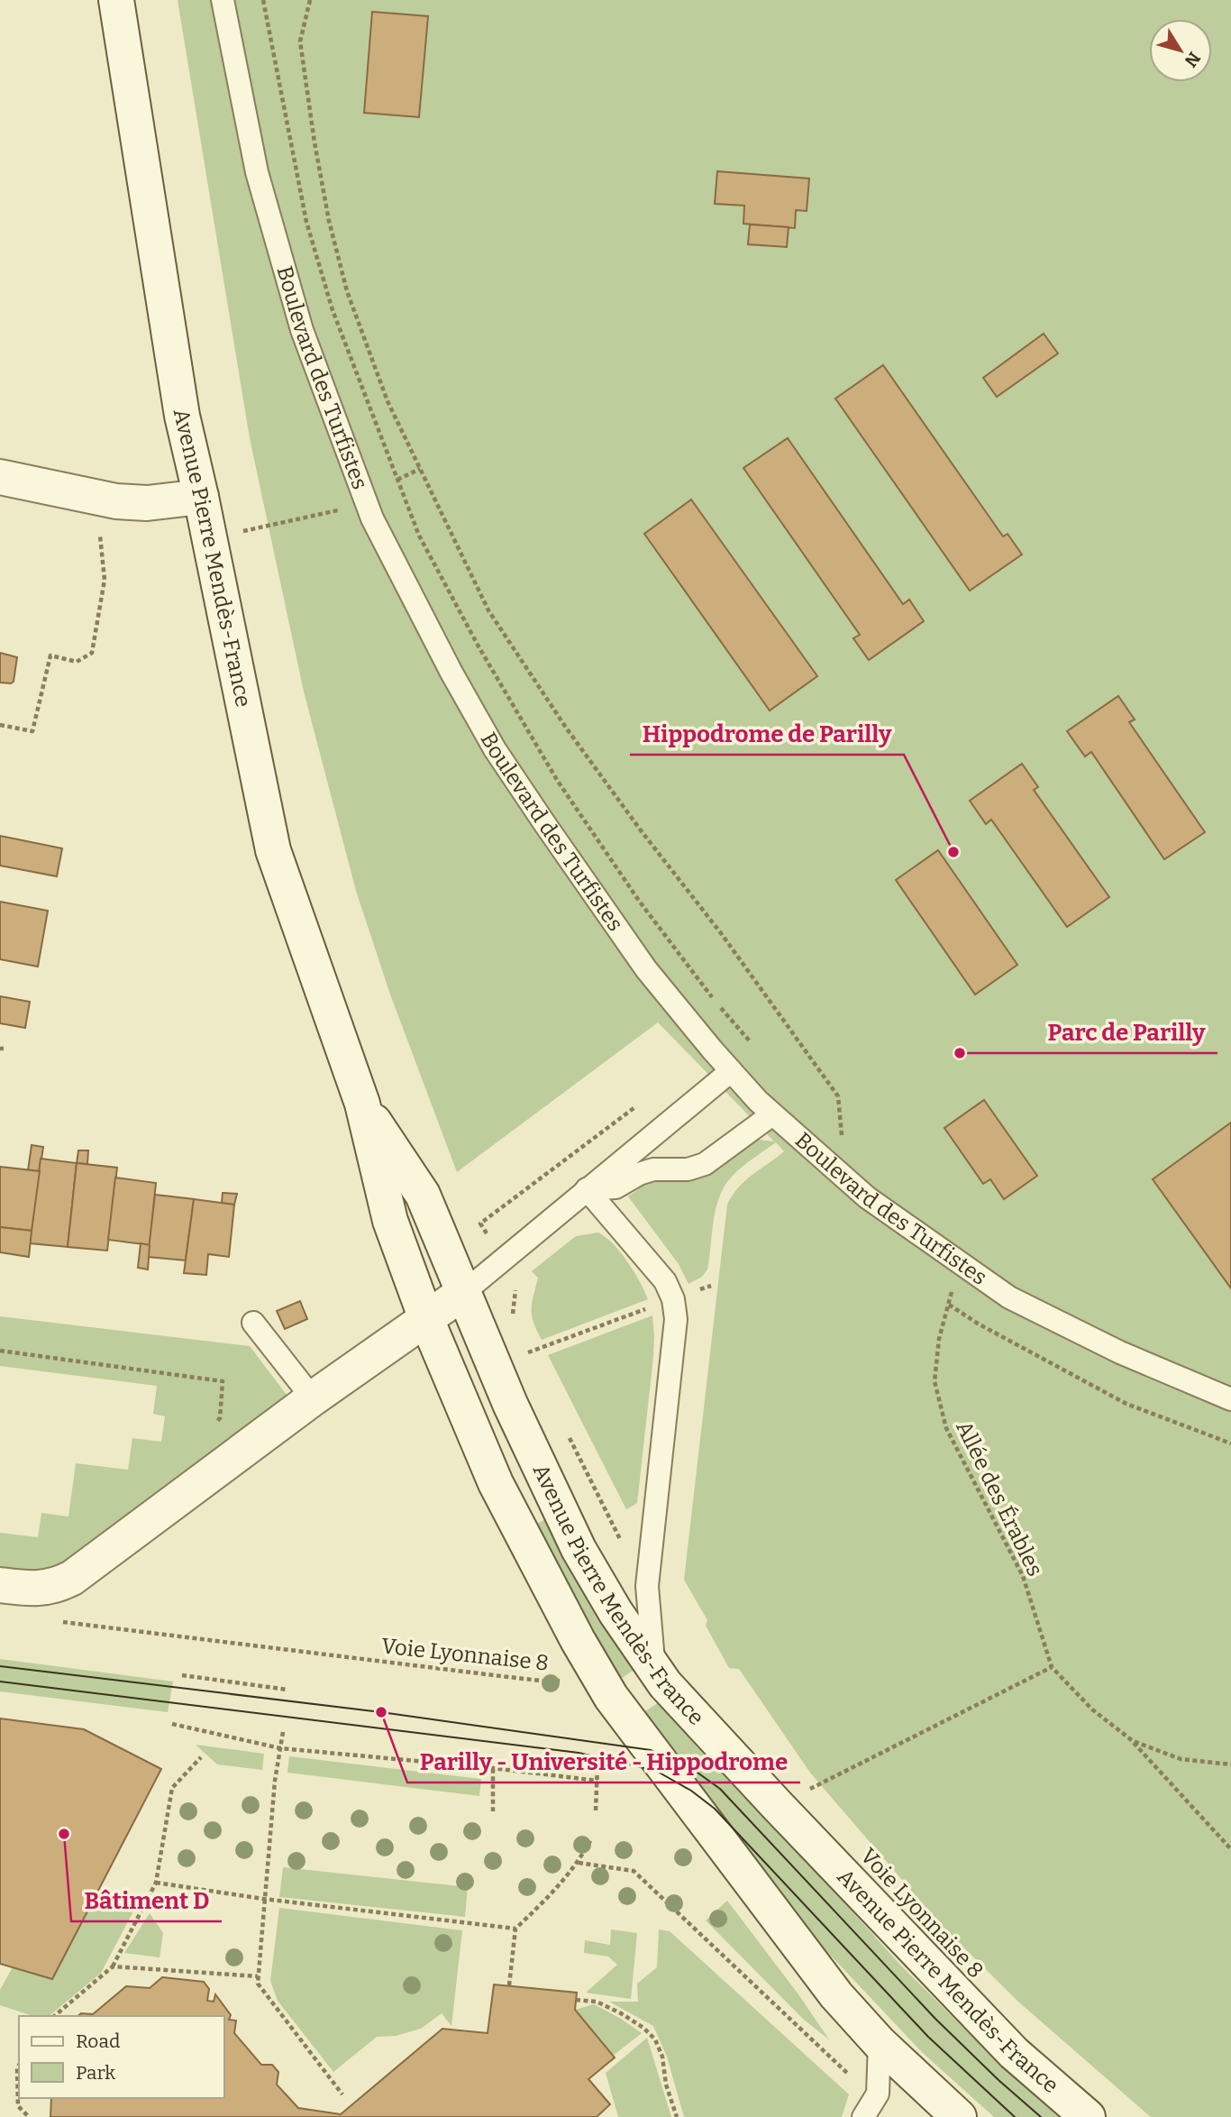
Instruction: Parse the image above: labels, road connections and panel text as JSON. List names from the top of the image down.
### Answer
{
  "streets": {
    "main road": ["Avenue Pierre Mendès-France"],
    "lane": ["Boulevard des Turfistes"],
    "path": ["Allée des Érables", "Voie Lyonnaise 8"]
  },
  "crossings": [
    ["Boulevard des Turfistes", "Allée des Érables"],
    ["Avenue Pierre Mendès-France", "Voie Lyonnaise 8"]
  ],
  "places": [
    "Hippodrome de Parilly",
    "Parc de Parilly",
    "Parilly - Université - Hippodrome",
    "Bâtiment D"
  ],
  "legend": ["Road", "Park"],
  "north": "bottom right"
}
